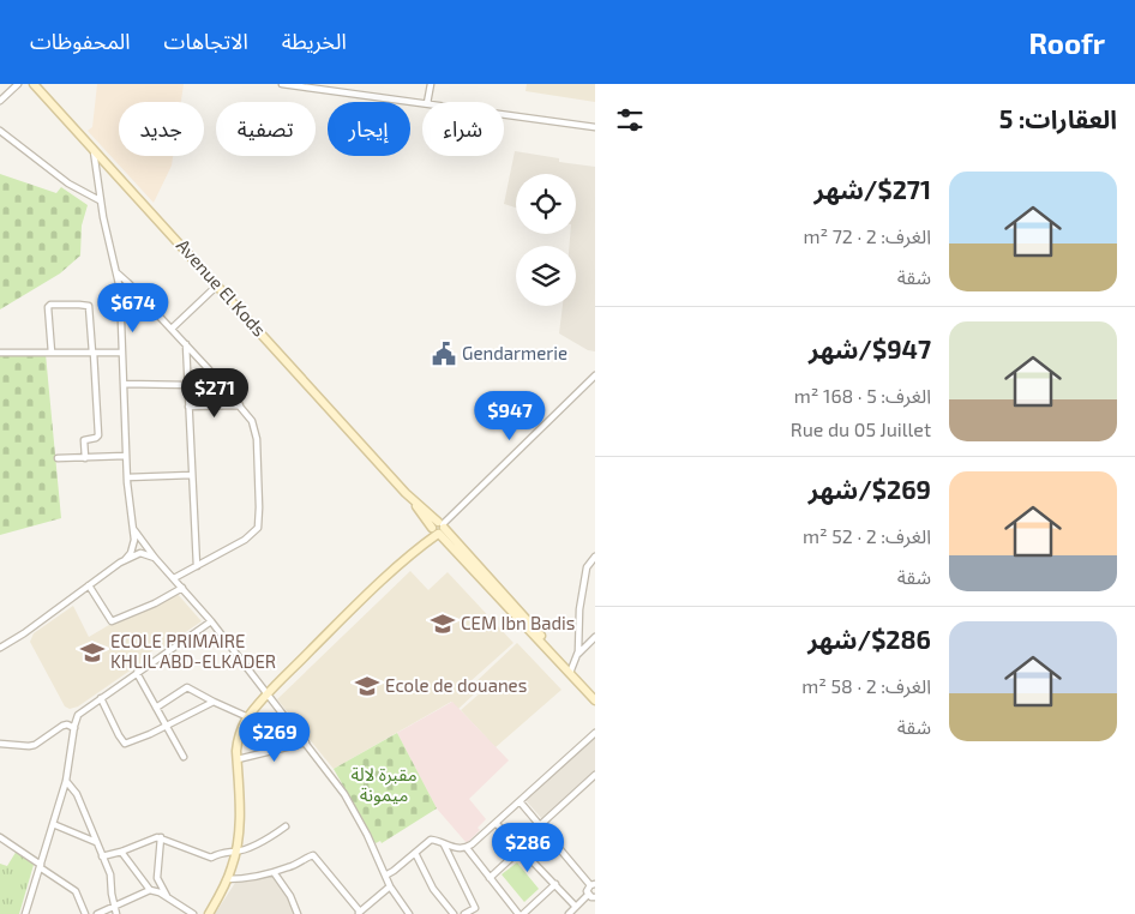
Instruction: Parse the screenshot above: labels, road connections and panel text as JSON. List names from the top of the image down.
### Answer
{
  "streets": {
    "main road": ["Avenue El Kods"]
  },
  "parks": ["مقبرة لالة ميمونة"],
  "places": {
    "public building": ["Gendarmerie"],
    "school or university": ["CEM Ibn Badis", "ECOLE PRIMAIRE KHLIL ABD-ELKADER", "Ecole de douanes"]
  },
  "page": {
    "header": "Roofr",
    "nav": ["الخريطة", "الاتجاهات", "المحفوظات"],
    "heading": "العقارات: 5",
    "chip": [
      "شراء",
      "إيجار",
      "تصفية",
      "جديد"
    ],
    "list": [
      {
        "name": "$271/شهر",
        "note": "الغرف: 2 · 72 m² · شقة"
      },
      {
        "name": "$947/شهر",
        "note": "الغرف: 5 · 168 m² · Rue du 05 Juillet"
      },
      {
        "name": "$269/شهر",
        "note": "الغرف: 2 · 52 m² · شقة"
      },
      {
        "name": "$286/شهر",
        "note": "الغرف: 2 · 58 m² · شقة"
      }
    ],
    "price": [
      "$674",
      "$271",
      "$947",
      "$269",
      "$286"
    ]
  }
}
